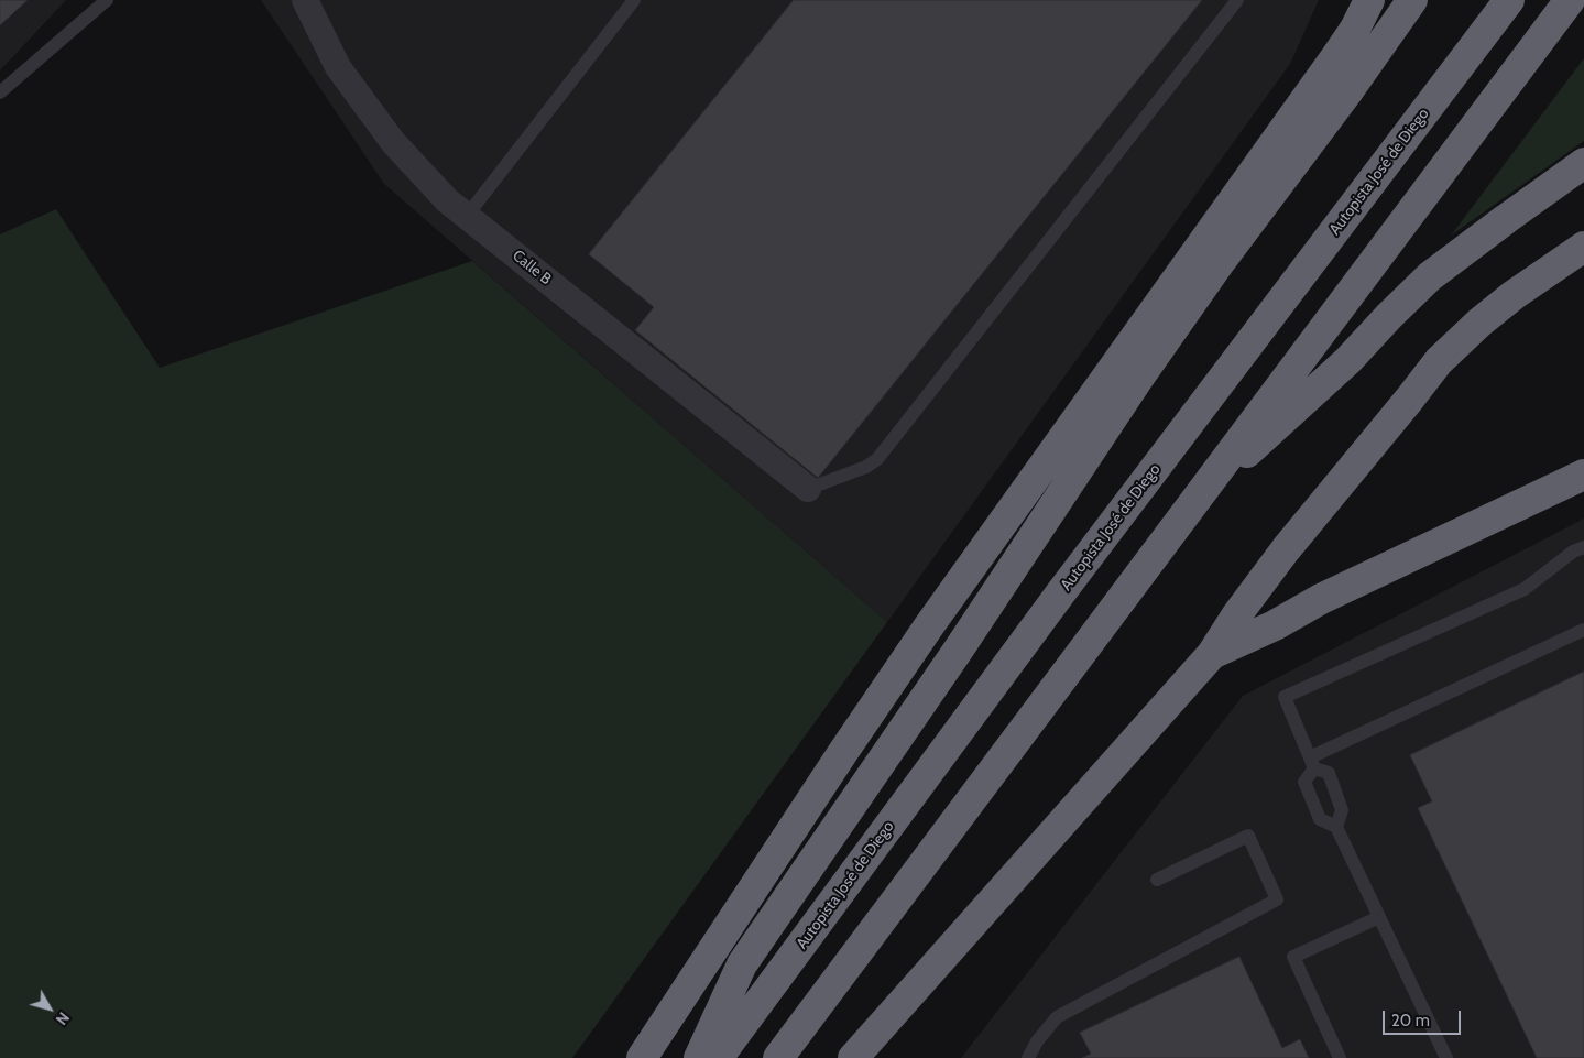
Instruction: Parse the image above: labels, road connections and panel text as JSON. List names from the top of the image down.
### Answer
{
  "streets": {
    "highway": ["Autopista José de Diego"],
    "street": ["Calle B"]
  },
  "scale_bar": "20 m",
  "north": "bottom right"
}
